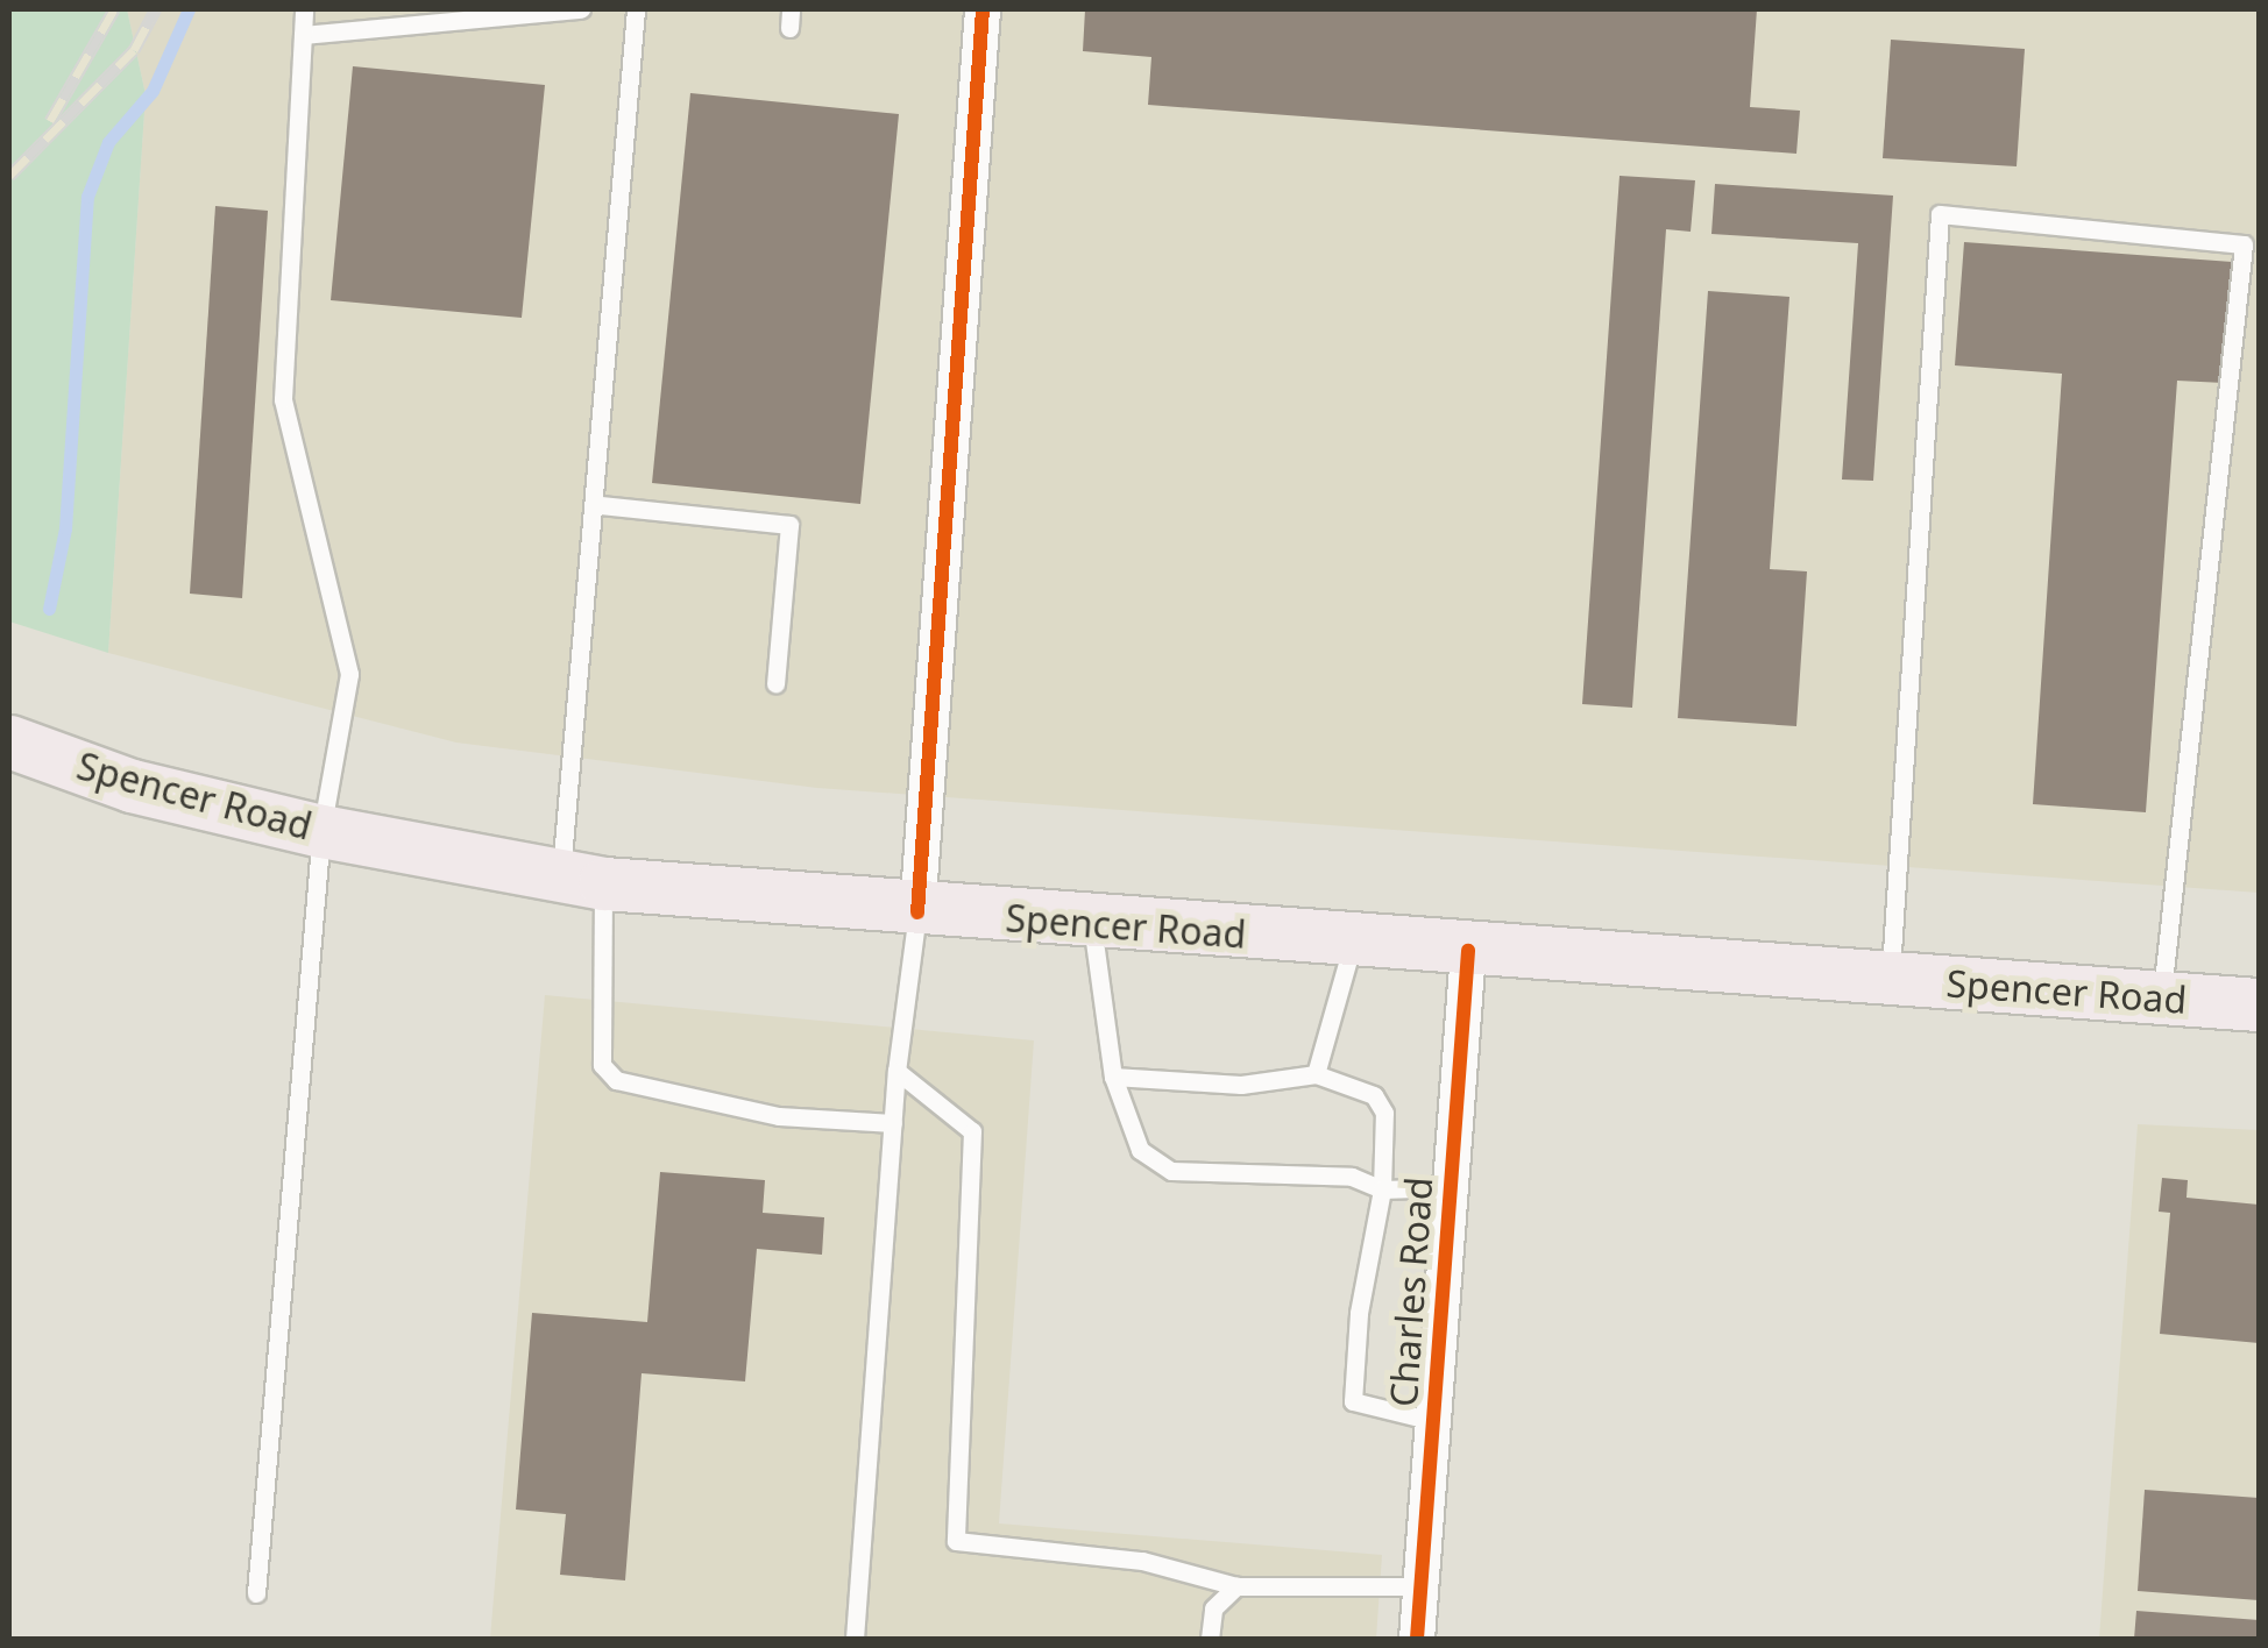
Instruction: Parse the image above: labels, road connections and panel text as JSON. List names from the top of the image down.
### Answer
{
  "streets": {
    "main road": ["Spencer Road"],
    "street": ["Charles Road"]
  },
  "crossings": [
    ["Spencer Road", "Charles Road"]
  ]
}
